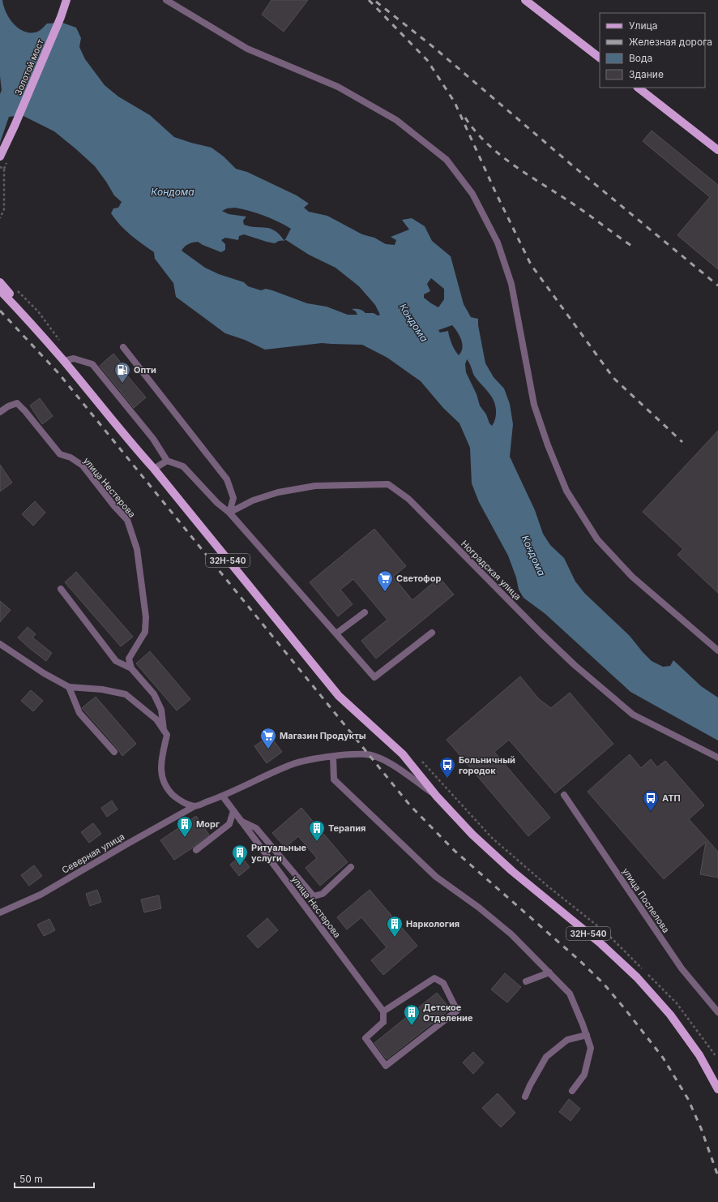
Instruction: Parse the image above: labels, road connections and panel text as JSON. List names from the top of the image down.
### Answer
{
  "streets": {
    "main road": ["Золотой мост", "32Н-540"],
    "street": [
      "улица Нестерова",
      "Ноградская улица",
      "Северная улица",
      "улица Поспелова"
    ]
  },
  "water": ["Кондома"],
  "places": {
    "fuel station": ["Опти"],
    "supermarket": ["Светофор", "Магазин Продукты"],
    "bus stop": ["Больничный городок", "АТП"],
    "building": [
      "Морг",
      "Терапия",
      "Ритуальные услуги",
      "Наркология",
      "Детское Отделение"
    ]
  },
  "legend": [
    "Улица",
    "Железная дорога",
    "Вода",
    "Здание"
  ],
  "scale_bar": "50 m"
}
